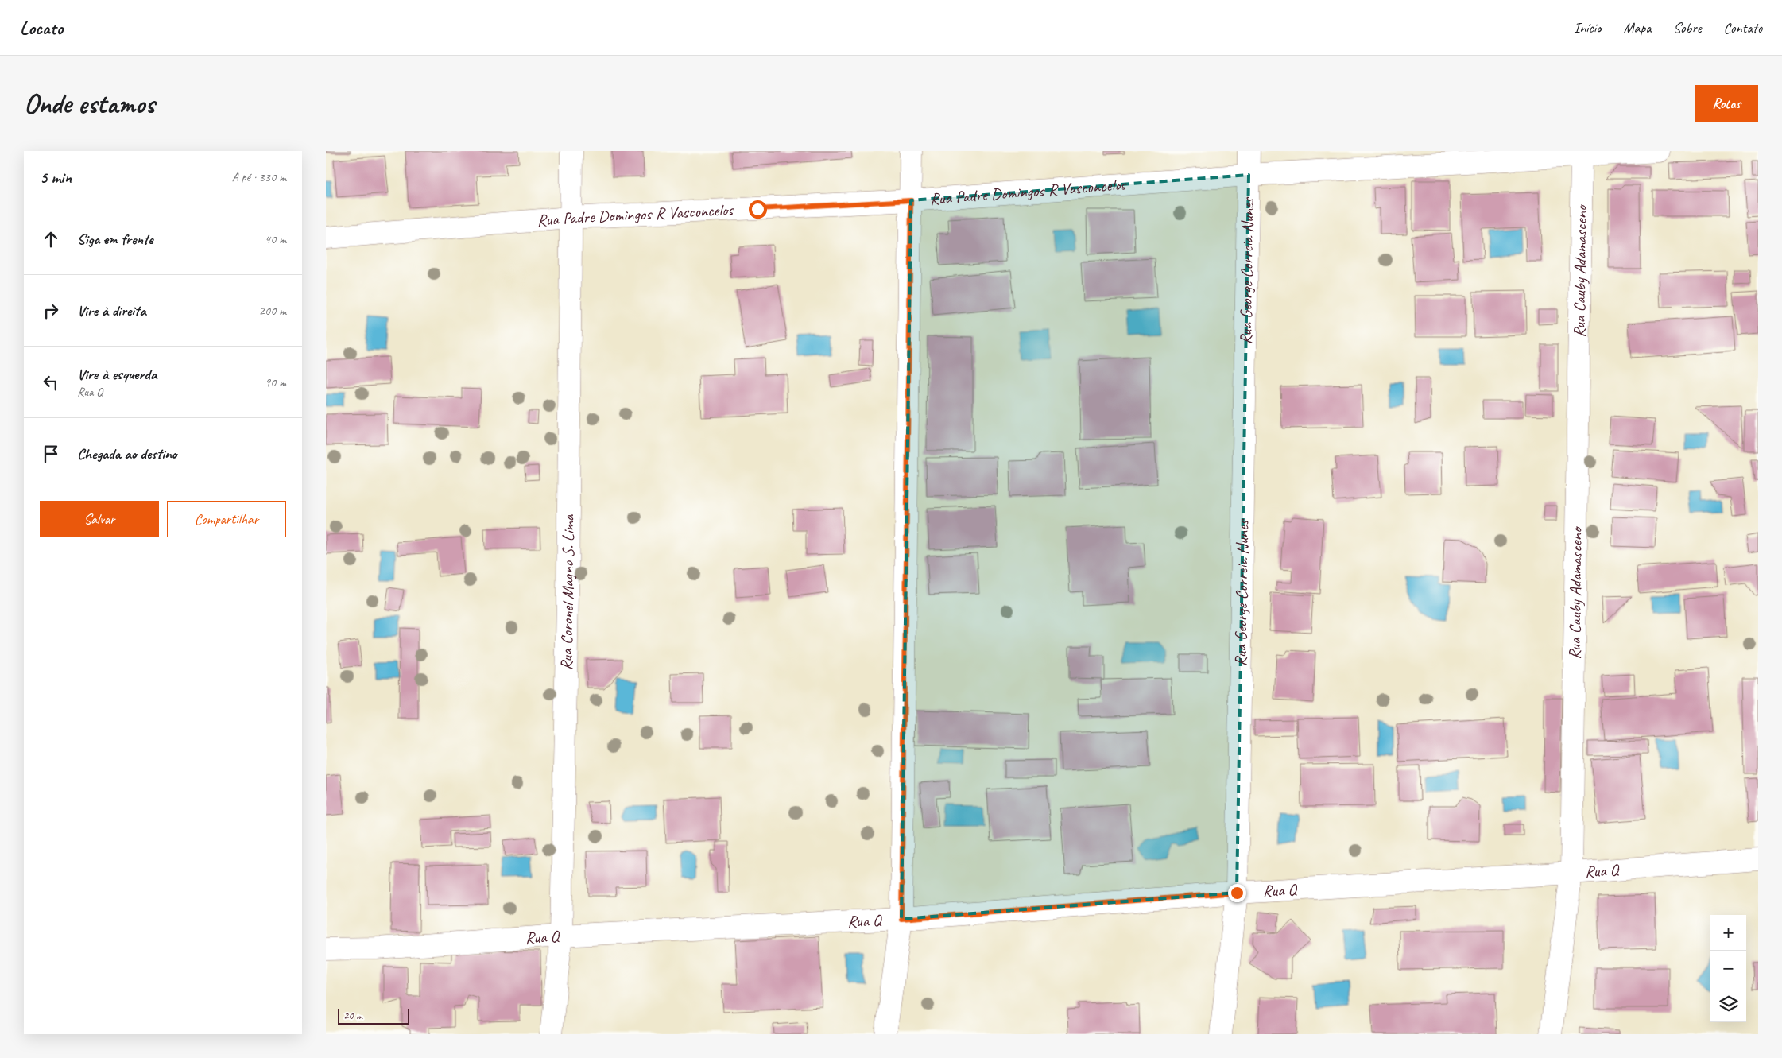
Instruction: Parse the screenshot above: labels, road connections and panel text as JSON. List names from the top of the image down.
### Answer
{
  "streets": {
    "street": [
      "Rua Padre Domingos R Vasconcelos",
      "Rua George Correia Nunes",
      "Rua Cauby Adamasceno",
      "Rua Coronel Magno S. Lima",
      "Rua Q"
    ]
  },
  "crossings": [
    ["Rua Padre Domingos R Vasconcelos", "Rua George Correia Nunes"],
    ["Rua Padre Domingos R Vasconcelos", "Rua Cauby Adamasceno"],
    ["Rua Padre Domingos R Vasconcelos", "Rua Coronel Magno S. Lima"],
    ["Rua George Correia Nunes", "Rua Q"],
    ["Rua Cauby Adamasceno", "Rua Q"],
    ["Rua Coronel Magno S. Lima", "Rua Q"]
  ],
  "scale_bar": "20 m",
  "page": {
    "header": "Locato",
    "nav": [
      "Início",
      "Mapa",
      "Sobre",
      "Contato"
    ],
    "buttons": [
      "Rotas",
      ["Salvar", "Compartilhar"]
    ],
    "title": "Onde estamos",
    "heading": ["5 min", "A pé · 330 m"],
    "list": [
      ["Siga em frente", "40 m"],
      ["Vire à direita", "200 m"],
      ["Vire à esquerda", "Rua Q", "90 m"],
      "Chegada ao destino"
    ],
    "map_buttons": ["+", "−"],
    "scale": "20 m"
  }
}
